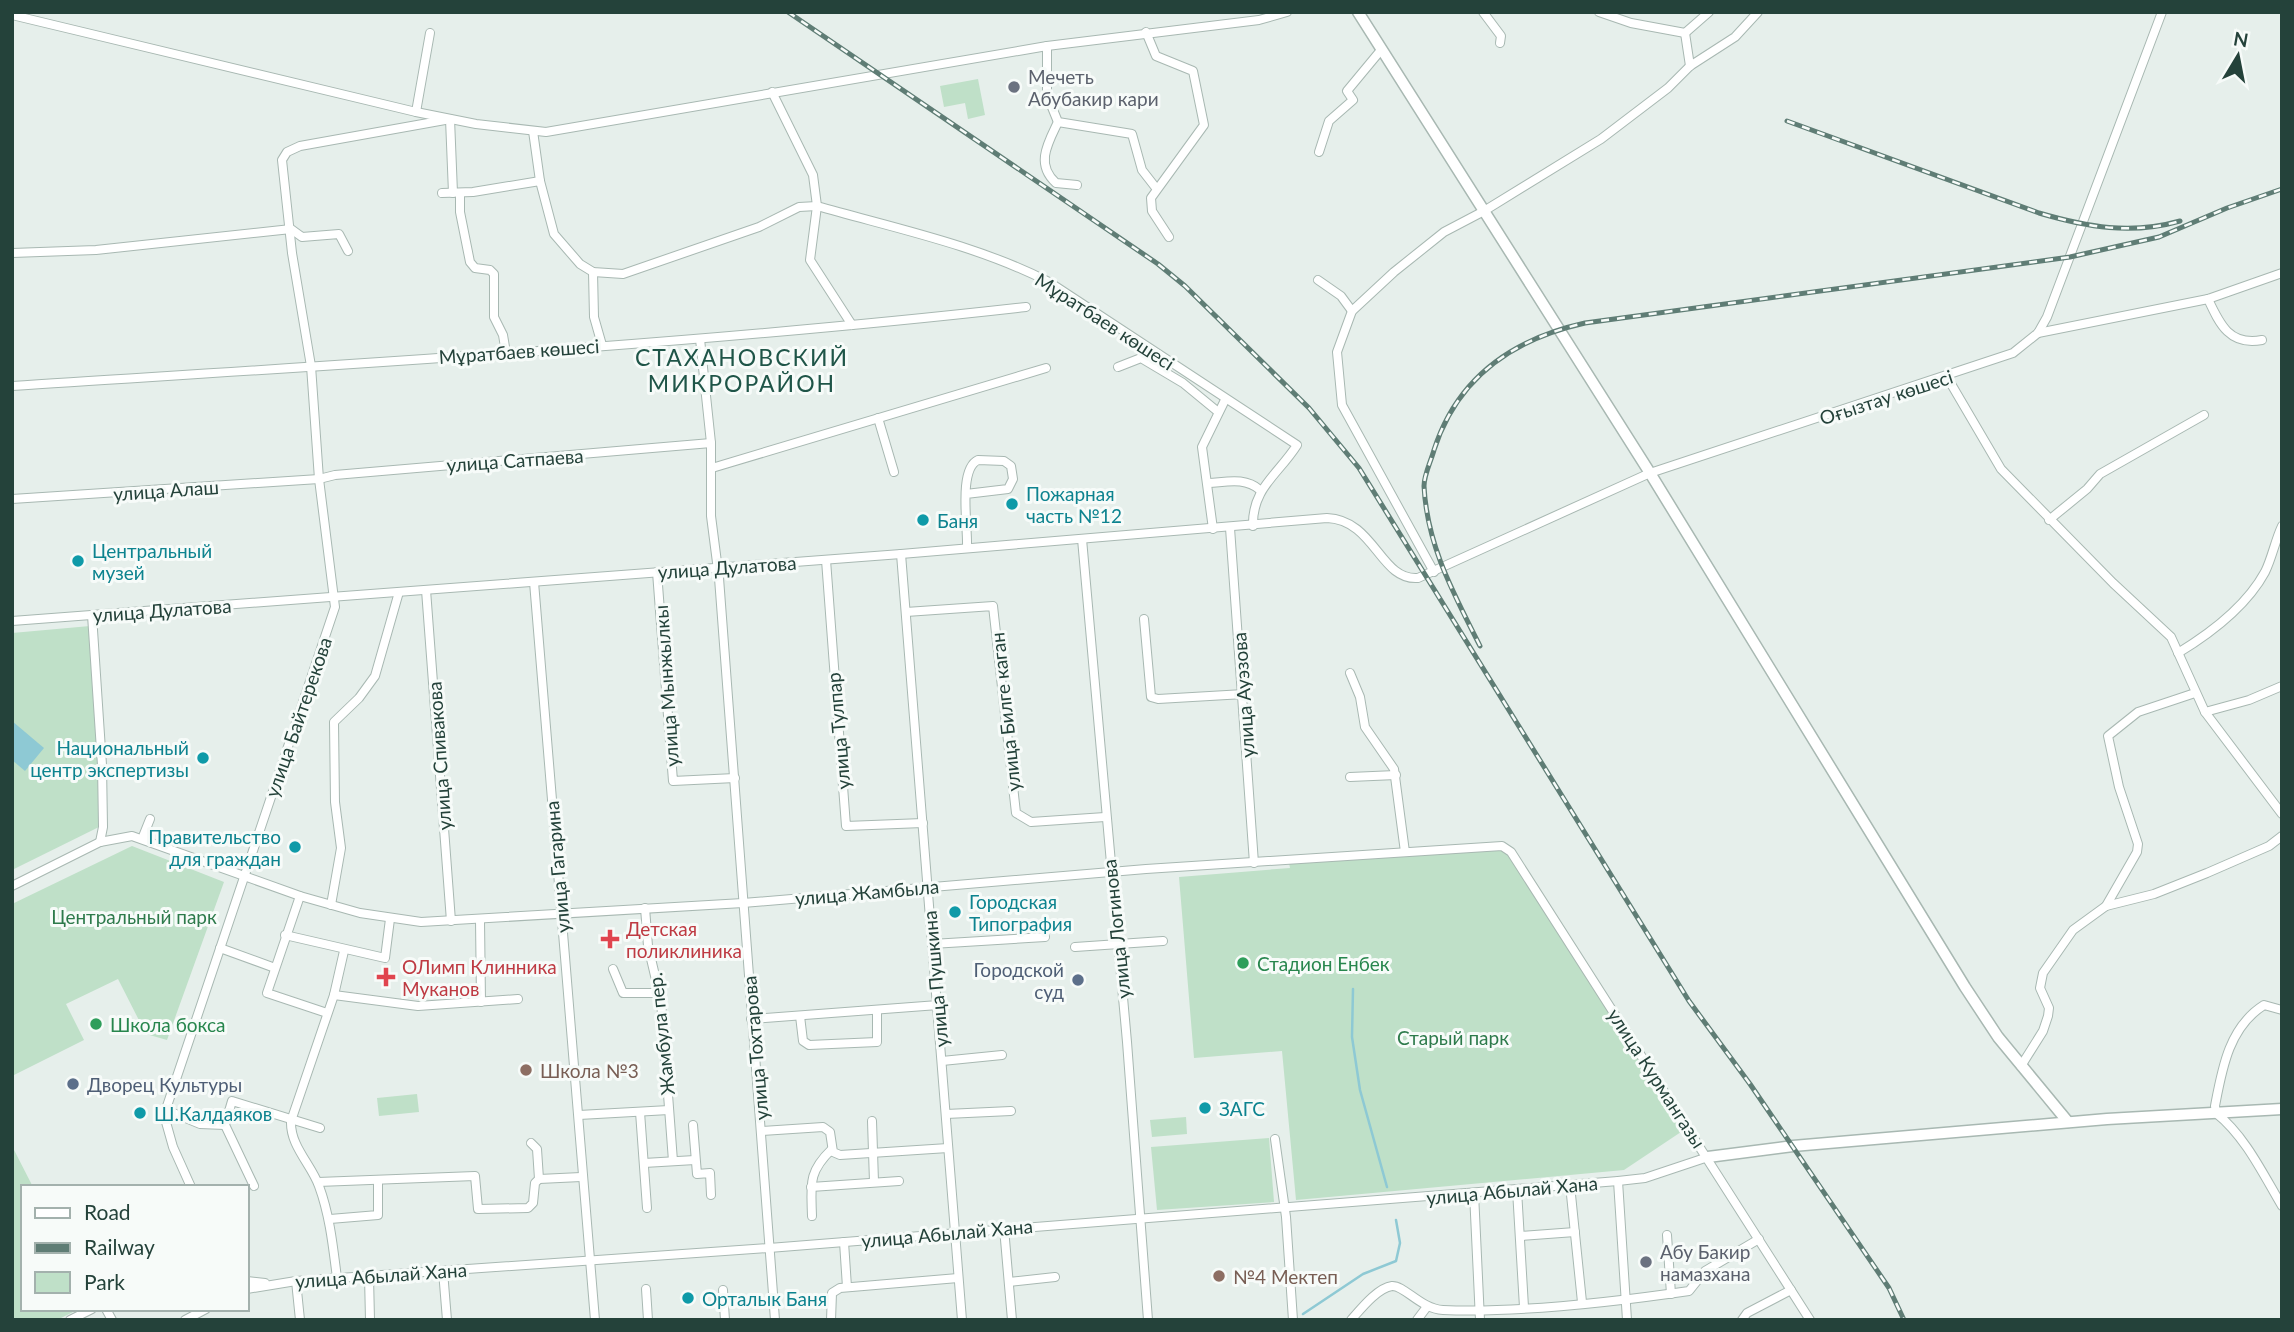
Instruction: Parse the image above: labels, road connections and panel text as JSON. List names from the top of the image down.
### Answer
{
  "streets": {
    "street": [
      "Мұратбаев көшесі",
      "Оғызтау көшесі",
      "улица Сатпаева",
      "улица Алаш",
      "улица Дулатова",
      "улица Мынжылкы",
      "улица Ауэзова",
      "улица Билге каган",
      "улица Байтерекова",
      "улица Тулпар",
      "улица Спивакова",
      "улица Гагарина",
      "улица Жамбыла",
      "улица Логинова",
      "улица Пушкина",
      "Жамбула пер.",
      "улица Тохтарова",
      "улица Курмангазы",
      "улица Абылай Хана"
    ]
  },
  "crossings": [
    ["Мұратбаев көшесі", "улица Байтерекова"],
    ["Оғызтау көшесі", "улица Дулатова"],
    ["улица Сатпаева", "улица Алаш"],
    ["улица Сатпаева", "улица Байтерекова"],
    ["улица Алаш", "улица Байтерекова"],
    ["улица Дулатова", "улица Мынжылкы"],
    ["улица Дулатова", "улица Ауэзова"],
    ["улица Дулатова", "улица Байтерекова"],
    ["улица Дулатова", "улица Тулпар"],
    ["улица Дулатова", "улица Спивакова"],
    ["улица Дулатова", "улица Гагарина"],
    ["улица Дулатова", "улица Логинова"],
    ["улица Дулатова", "улица Пушкина"],
    ["улица Дулатова", "улица Тохтарова"],
    ["улица Мынжылкы", "улица Тохтарова"],
    ["улица Ауэзова", "улица Жамбыла"],
    ["улица Билге каган", "улица Логинова"],
    ["улица Билге каган", "улица Пушкина"],
    ["улица Байтерекова", "улица Жамбыла"],
    ["улица Тулпар", "улица Пушкина"],
    ["улица Спивакова", "улица Жамбыла"],
    ["улица Гагарина", "улица Жамбыла"],
    ["улица Гагарина", "улица Абылай Хана"],
    ["улица Жамбыла", "улица Логинова"],
    ["улица Жамбыла", "улица Пушкина"],
    ["улица Жамбыла", "Жамбула пер."],
    ["улица Жамбыла", "улица Тохтарова"],
    ["улица Жамбыла", "улица Курмангазы"],
    ["улица Логинова", "улица Абылай Хана"],
    ["улица Пушкина", "улица Абылай Хана"],
    ["улица Тохтарова", "улица Абылай Хана"],
    ["улица Курмангазы", "улица Абылай Хана"]
  ],
  "districts": ["СТАХАНОВСКИЙ МИКРОРАЙОН"],
  "parks": ["Центральный парк", "Старый парк"],
  "places": {
    "other": [
      "Мечеть Абубакир кари",
      "Пожарная часть №12",
      "Баня",
      "Центральный музей",
      "Национальный центр экспертизы",
      "Правительство для граждан",
      "Городская Типография",
      "Стадион Енбек",
      "Городской суд",
      "Школа бокса",
      "Школа №3",
      "Дворец Культуры",
      "ЗАГС",
      "Ш.Калдаяков",
      "Абу Бакир намазхана",
      "№4 Мектеп",
      "Орталык Баня"
    ],
    "health": ["Детская поликлиника", "ОЛимп Клинника Муканов"]
  },
  "legend": ["Road", "Railway", "Park"],
  "north": "top"
}
